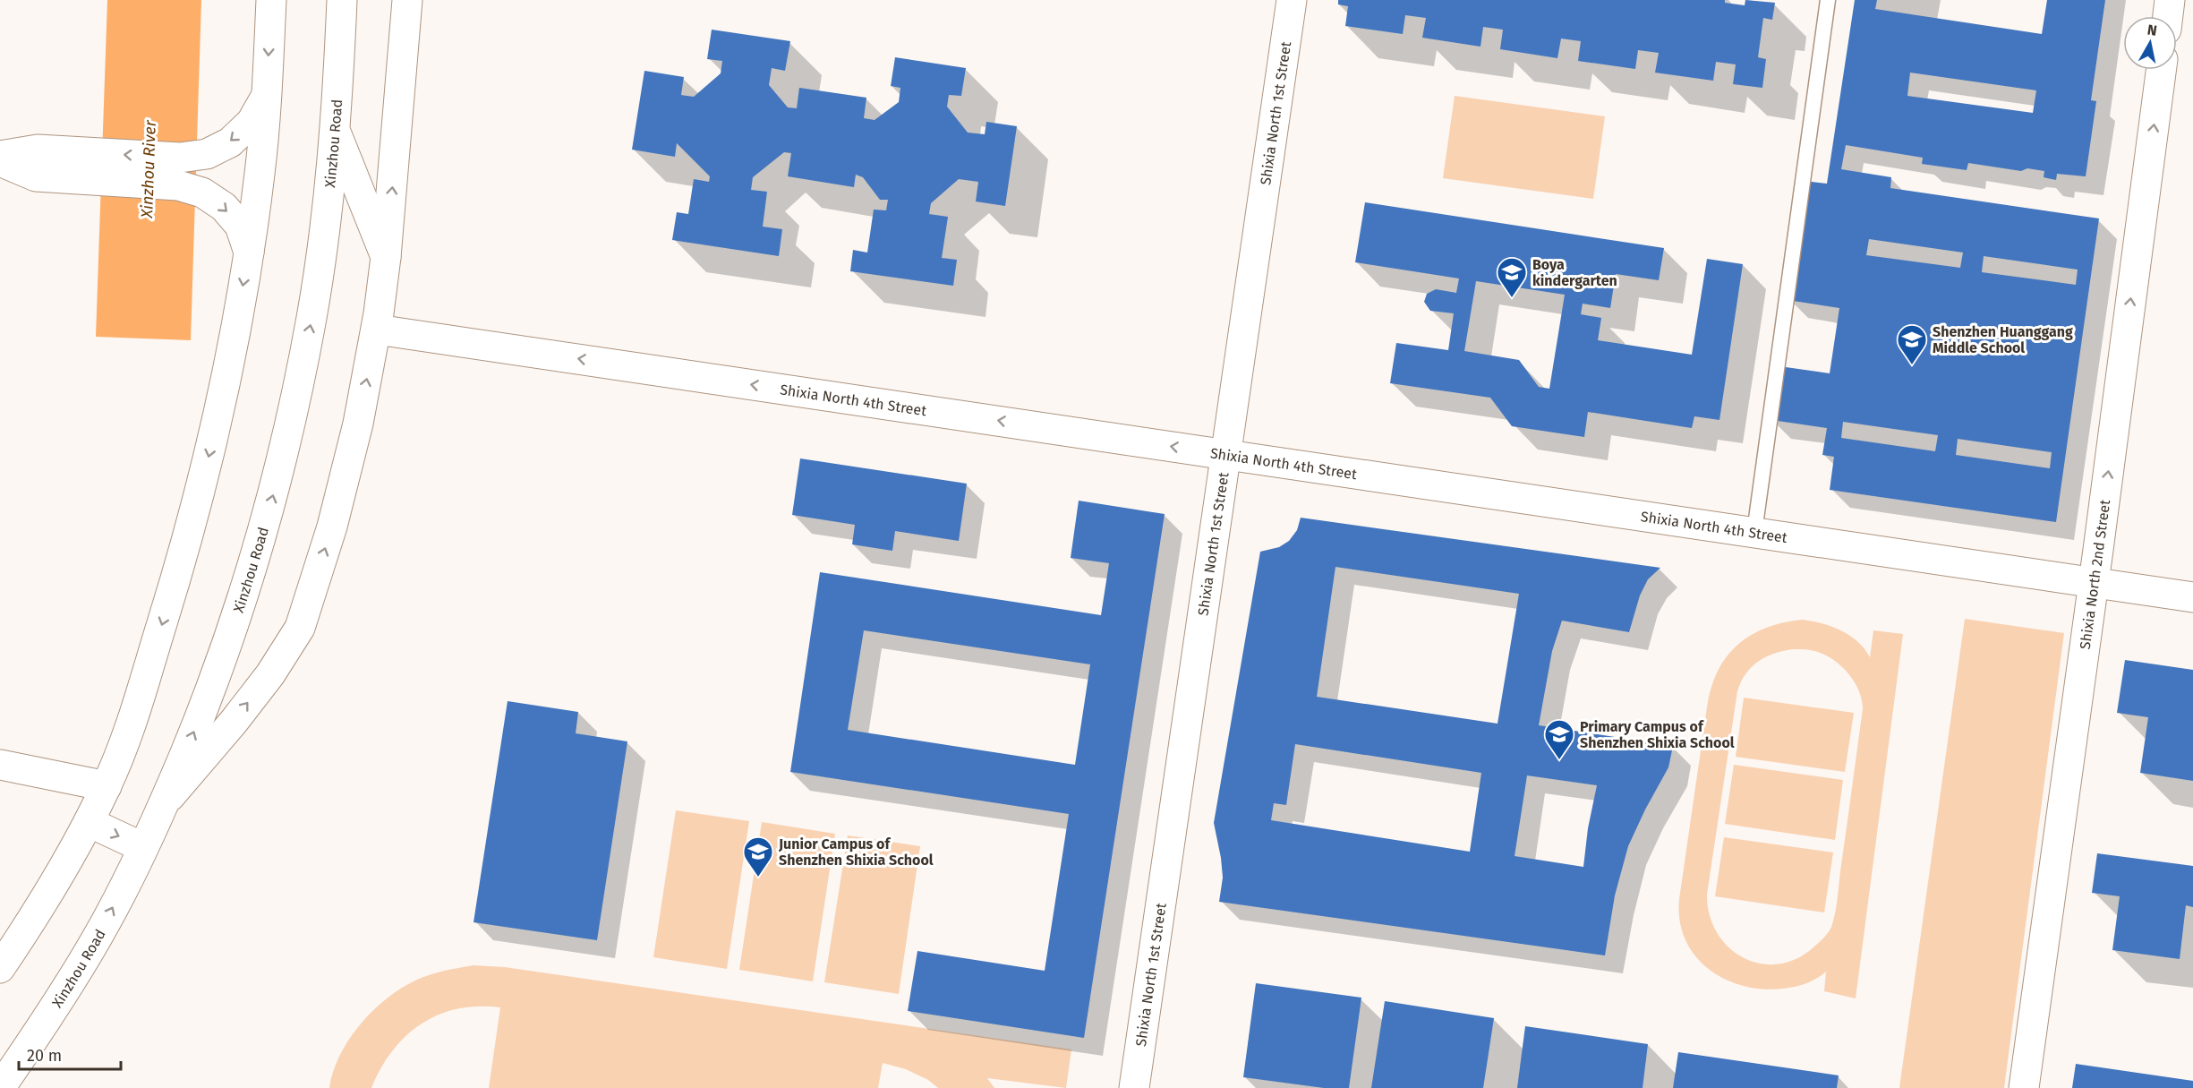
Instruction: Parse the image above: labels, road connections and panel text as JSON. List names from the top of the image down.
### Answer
{
  "streets": {
    "street": [
      "Shixia North 1st Street",
      "Xinzhou Road",
      "Shixia North 4th Street",
      "Shixia North 2nd Street"
    ]
  },
  "crossings": [
    ["Shixia North 1st Street", "Shixia North 4th Street"],
    ["Shixia North 4th Street", "Shixia North 2nd Street"]
  ],
  "one_way": ["Shixia North 4th Street", "Shixia North 2nd Street"],
  "water": ["Xinzhou River"],
  "places": {
    "school or university": [
      "Boya kindergarten",
      "Shenzhen Huanggang Middle School",
      "Primary Campus of Shenzhen Shixia School",
      "Junior Campus of Shenzhen Shixia School"
    ]
  },
  "scale_bar": "20 m",
  "north": "top"
}
